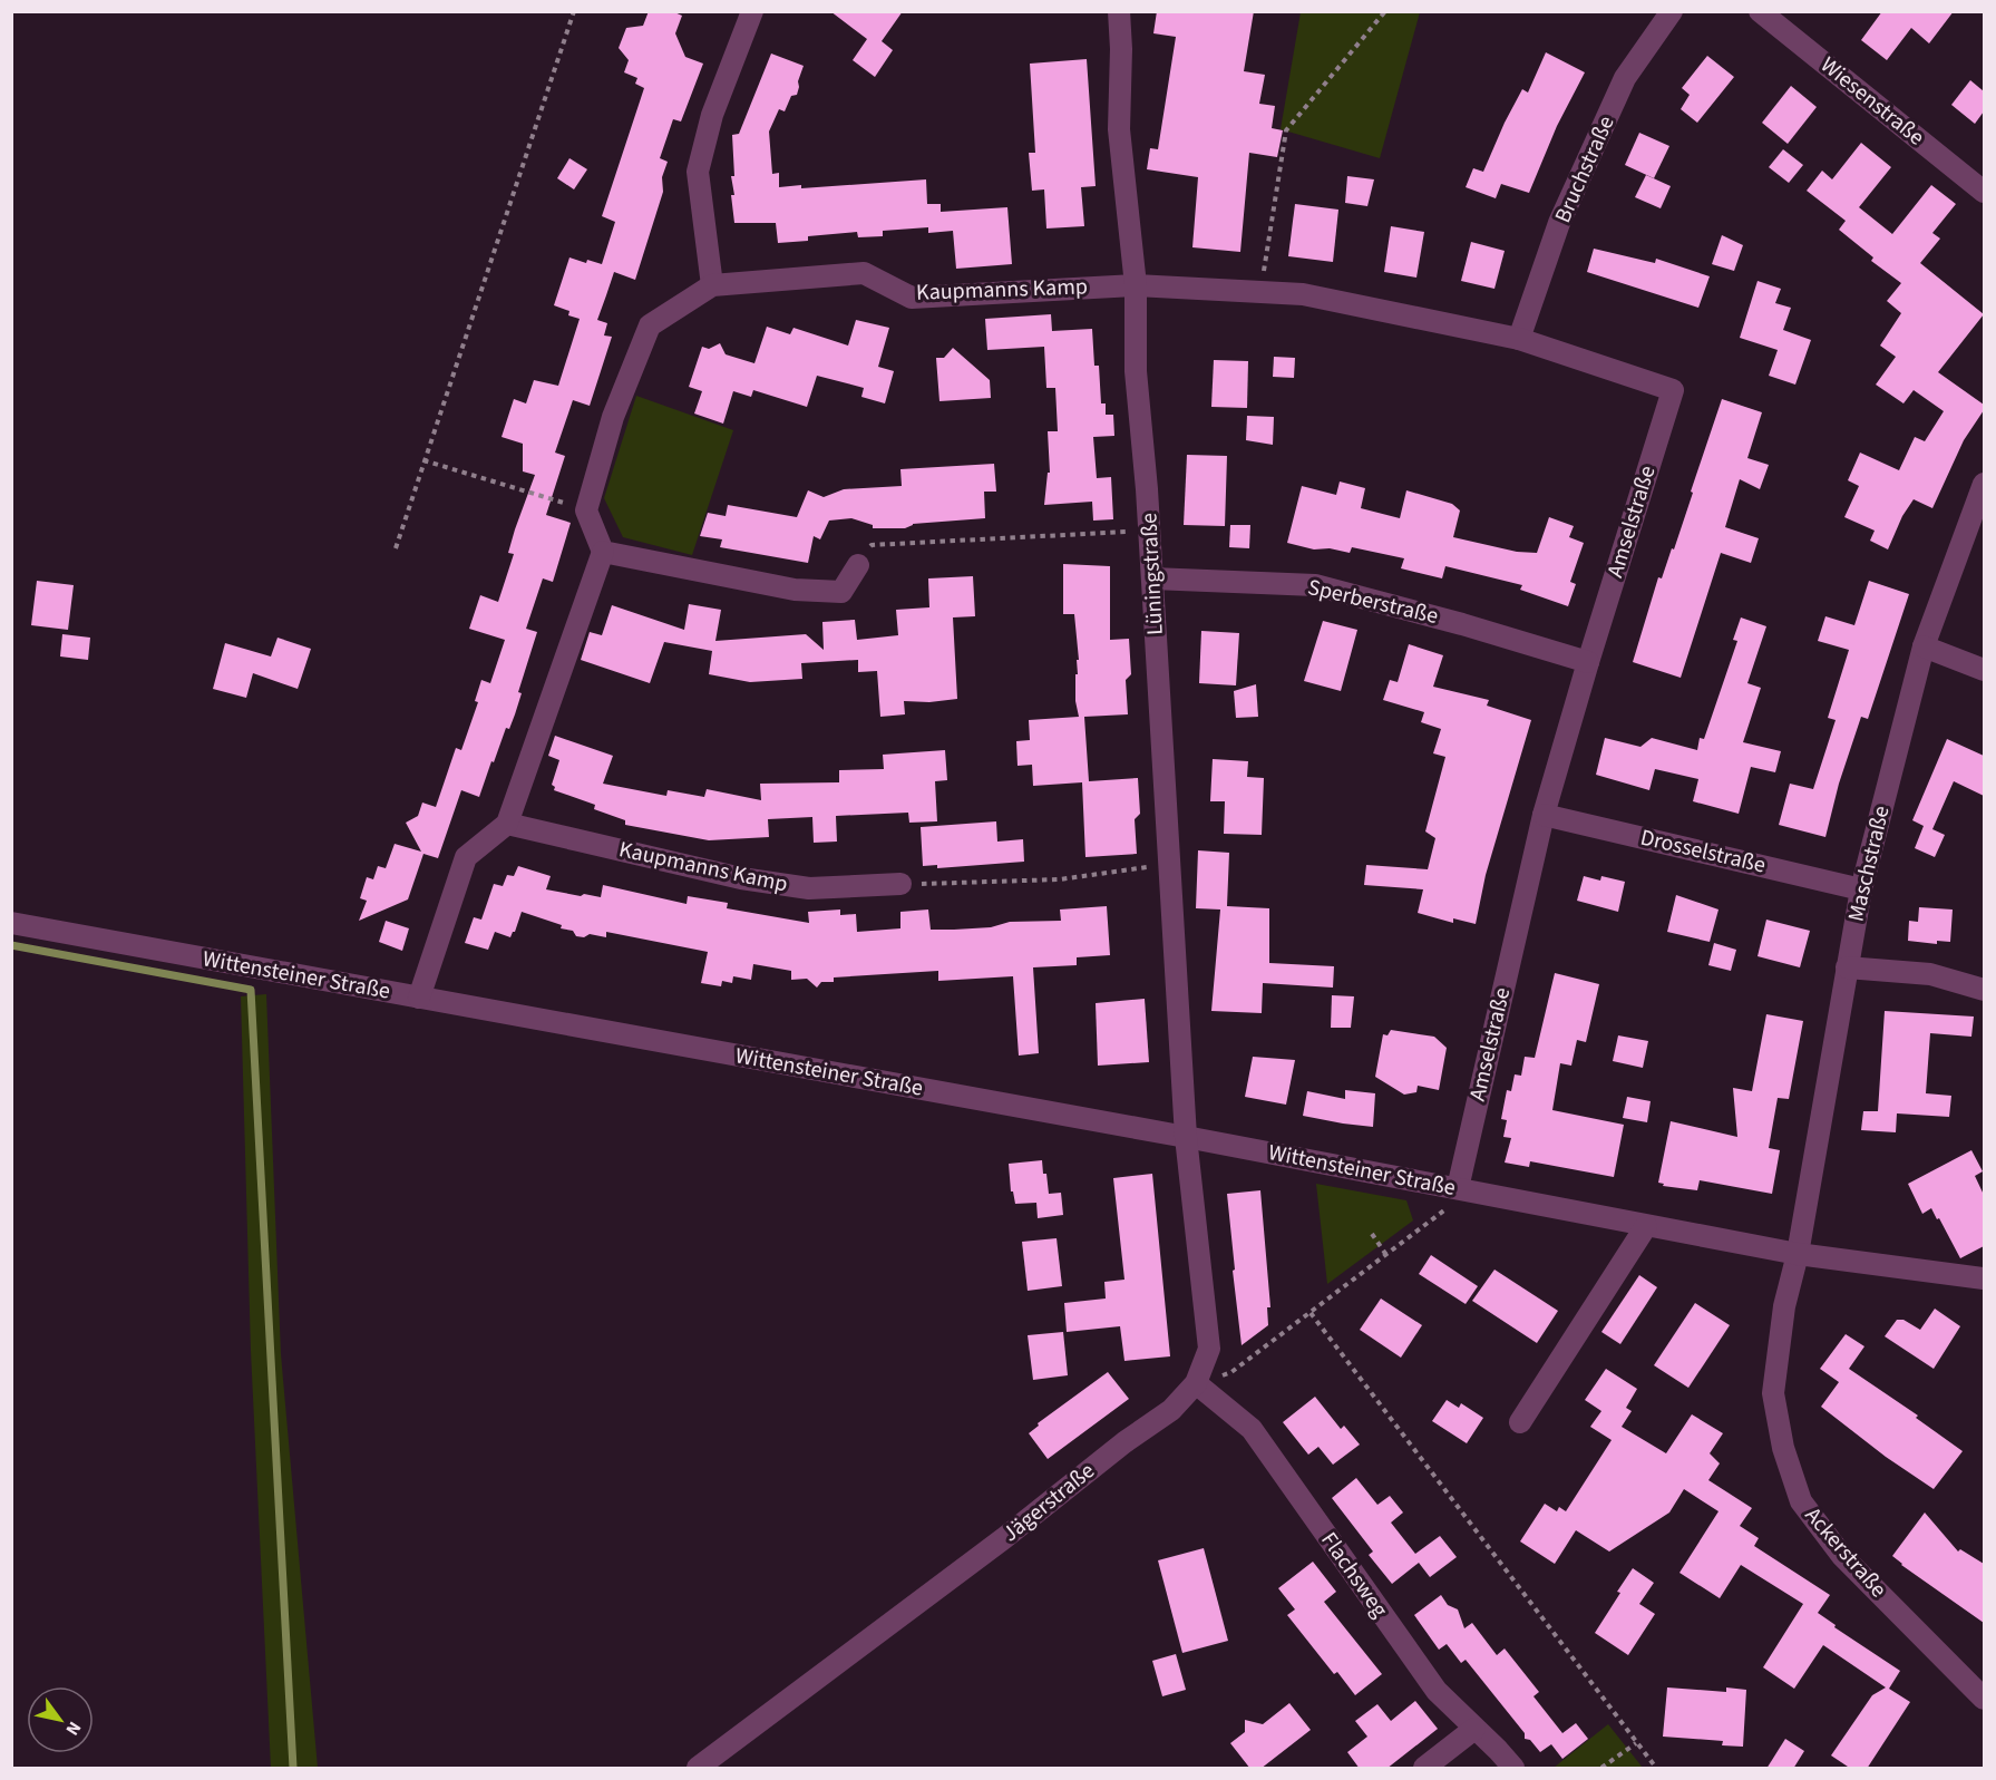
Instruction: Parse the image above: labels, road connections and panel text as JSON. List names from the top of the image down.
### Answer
{
  "streets": {
    "street": [
      "Wiesenstraße",
      "Bruchstraße",
      "Kaupmanns Kamp",
      "Amselstraße",
      "Lüningstraße",
      "Sperberstraße",
      "Drosselstraße",
      "Maschstraße",
      "Wittensteiner Straße",
      "Jägerstraße",
      "Ackerstraße",
      "Flachsweg"
    ]
  },
  "crossings": [
    ["Bruchstraße", "Amselstraße"],
    ["Kaupmanns Kamp", "Amselstraße"],
    ["Kaupmanns Kamp", "Lüningstraße"],
    ["Amselstraße", "Lüningstraße"],
    ["Amselstraße", "Sperberstraße"],
    ["Amselstraße", "Drosselstraße"],
    ["Amselstraße", "Wittensteiner Straße"],
    ["Lüningstraße", "Sperberstraße"],
    ["Lüningstraße", "Wittensteiner Straße"],
    ["Lüningstraße", "Jägerstraße"],
    ["Drosselstraße", "Maschstraße"],
    ["Maschstraße", "Wittensteiner Straße"],
    ["Maschstraße", "Ackerstraße"],
    ["Wittensteiner Straße", "Jägerstraße"],
    ["Wittensteiner Straße", "Ackerstraße"],
    ["Jägerstraße", "Flachsweg"]
  ],
  "north": "bottom right"
}
